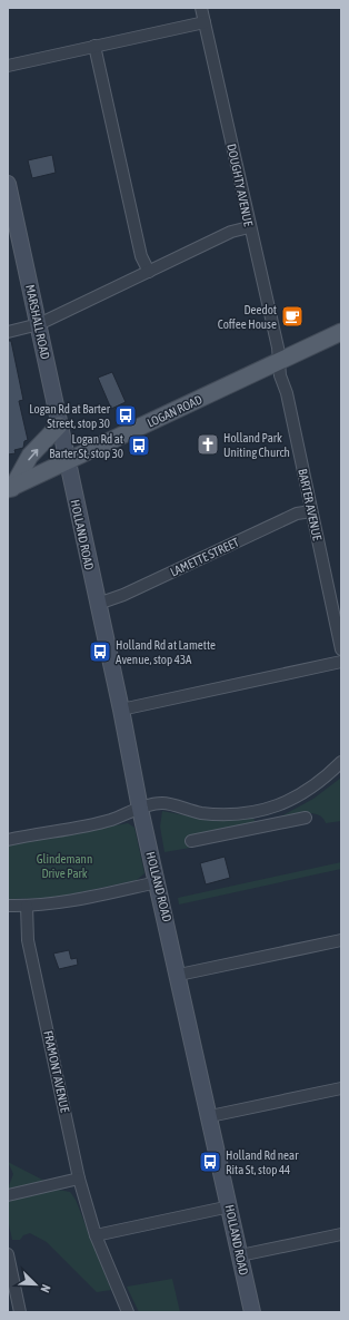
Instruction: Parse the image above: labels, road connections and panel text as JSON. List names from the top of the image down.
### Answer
{
  "streets": {
    "main road": ["MARSHALL ROAD", "LOGAN ROAD", "HOLLAND ROAD"],
    "street": [
      "DOUGHTY AVENUE",
      "BARTER AVENUE",
      "LAMETTE STREET",
      "FRAMONT AVENUE"
    ]
  },
  "crossings": [
    ["DOUGHTY AVENUE", "LOGAN ROAD"],
    ["DOUGHTY AVENUE", "BARTER AVENUE"],
    ["MARSHALL ROAD", "LOGAN ROAD"],
    ["MARSHALL ROAD", "HOLLAND ROAD"],
    ["LOGAN ROAD", "BARTER AVENUE"],
    ["LOGAN ROAD", "HOLLAND ROAD"],
    ["BARTER AVENUE", "LAMETTE STREET"],
    ["HOLLAND ROAD", "LAMETTE STREET"]
  ],
  "parks": ["Glindemann Drive Park"],
  "places": {
    "cafe": ["Deedot Coffee House"],
    "bus stop": [
      "Logan Rd at Barter Street, stop 30",
      "Logan Rd at Barter St, stop 30",
      "Holland Rd at Lamette Avenue, stop 43A",
      "Holland Rd near Rita St, stop 44"
    ],
    "church": ["Holland Park Uniting Church"]
  },
  "north": "bottom right"
}
